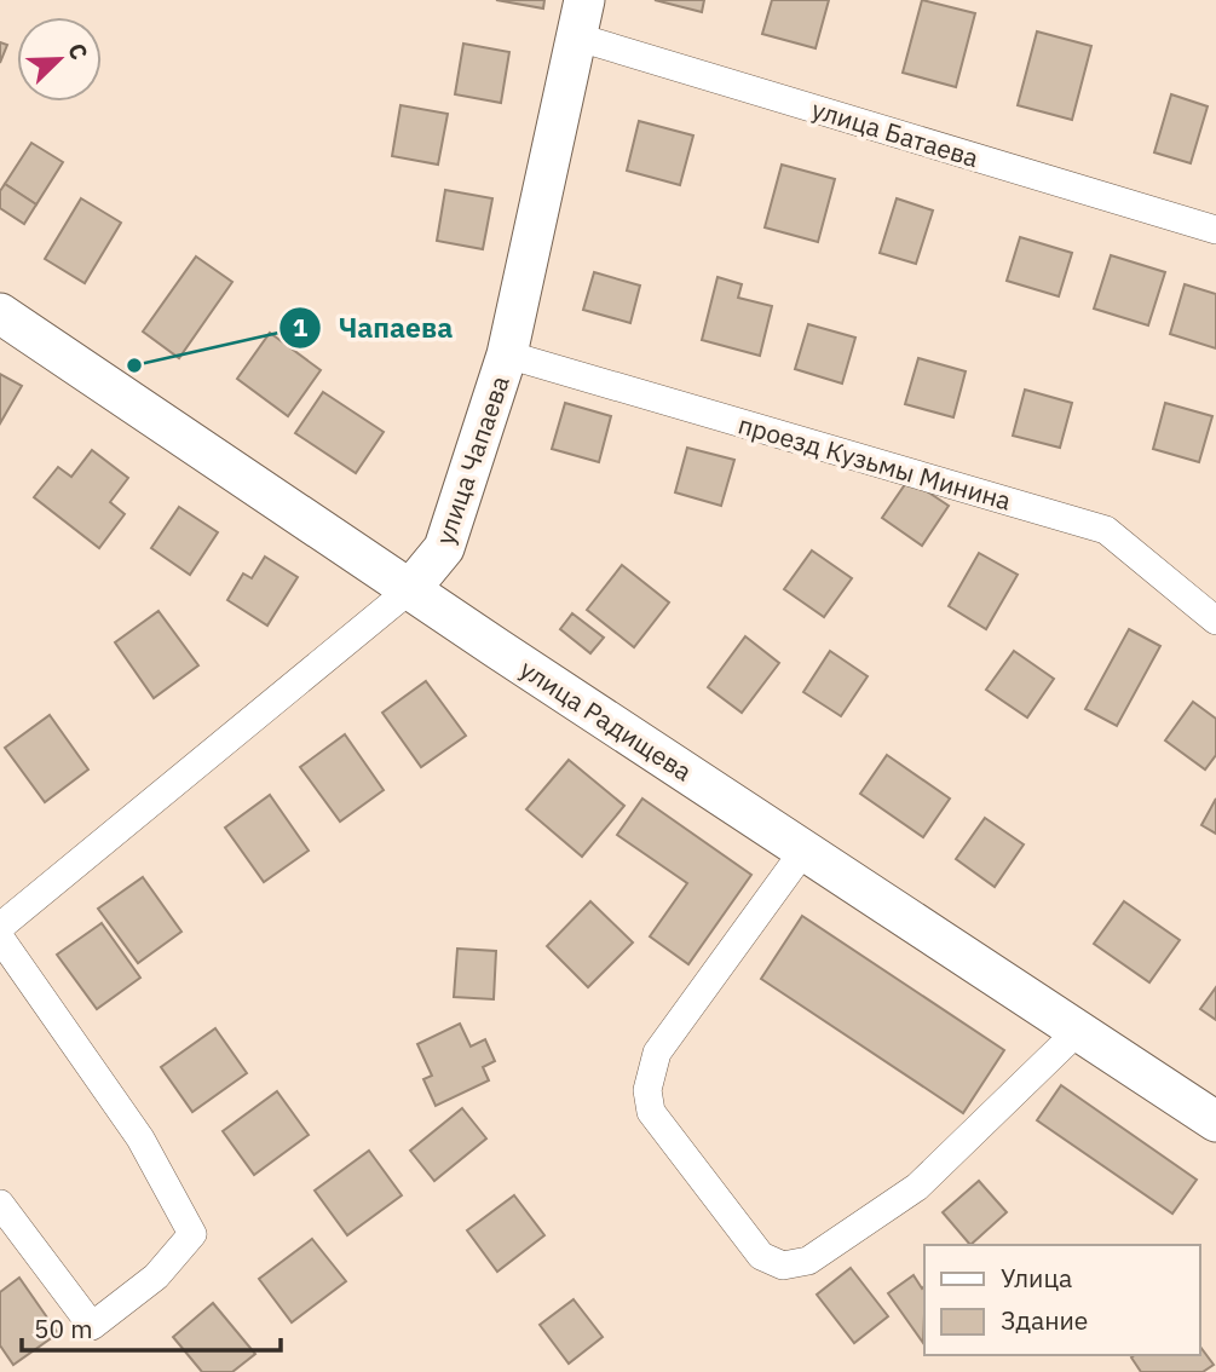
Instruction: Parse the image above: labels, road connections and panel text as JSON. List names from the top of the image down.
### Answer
{
  "streets": {
    "main road": ["улица Чапаева", "улица Радищева"],
    "street": ["улица Батаева", "проезд Кузьмы Минина"]
  },
  "crossings": [
    ["улица Батаева", "улица Чапаева"],
    ["улица Чапаева", "проезд Кузьмы Минина"],
    ["улица Чапаева", "улица Радищева"]
  ],
  "places": ["Чапаева"],
  "legend": ["Улица", "Здание"],
  "scale_bar": "50 m",
  "north": "top right"
}
